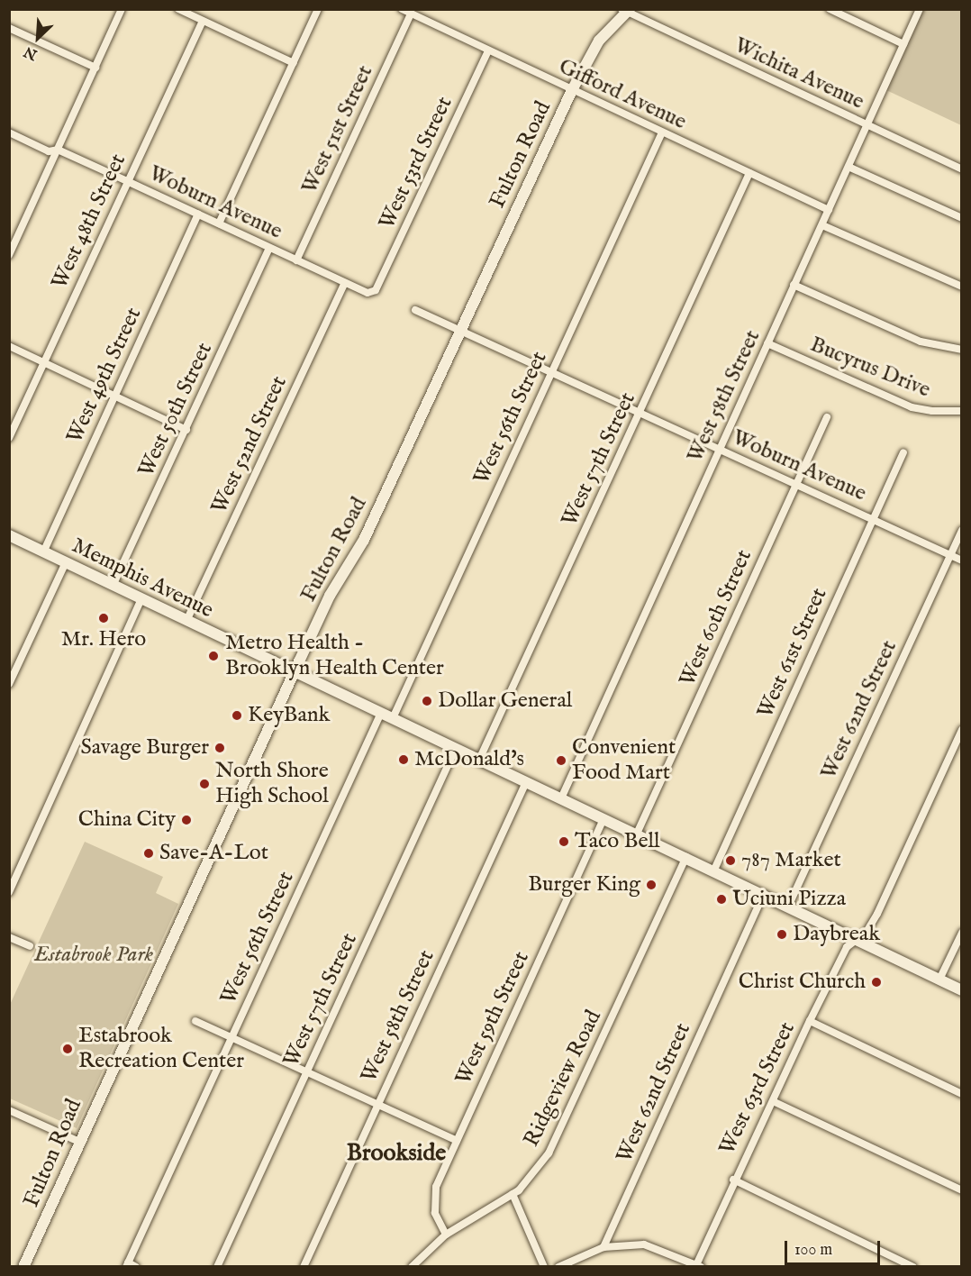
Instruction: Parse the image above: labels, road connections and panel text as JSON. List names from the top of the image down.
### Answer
{
  "streets": {
    "main road": ["Fulton Road", "Memphis Avenue"],
    "street": [
      "Wichita Avenue",
      "Gifford Avenue",
      "West 51st Street",
      "West 53rd Street",
      "Woburn Avenue",
      "West 48th Street",
      "Bucyrus Drive",
      "West 49th Street",
      "West 58th Street",
      "West 50th Street",
      "West 56th Street",
      "West 52nd Street",
      "West 57th Street",
      "West 60th Street",
      "West 61st Street",
      "West 62nd Street",
      "West 59th Street",
      "Ridgeview Road",
      "West 63rd Street"
    ]
  },
  "crossings": [
    ["Wichita Avenue", "Fulton Road"],
    ["Wichita Avenue", "West 58th Street"],
    ["Gifford Avenue", "West 51st Street"],
    ["Gifford Avenue", "Fulton Road"],
    ["Gifford Avenue", "West 53rd Street"],
    ["Gifford Avenue", "West 58th Street"],
    ["Gifford Avenue", "West 56th Street"],
    ["Gifford Avenue", "West 57th Street"],
    ["West 51st Street", "Woburn Avenue"],
    ["Fulton Road", "Woburn Avenue"],
    ["Fulton Road", "Memphis Avenue"],
    ["West 53rd Street", "Woburn Avenue"],
    ["Woburn Avenue", "West 48th Street"],
    ["Woburn Avenue", "West 49th Street"],
    ["Woburn Avenue", "West 58th Street"],
    ["Woburn Avenue", "West 50th Street"],
    ["Woburn Avenue", "West 56th Street"],
    ["Woburn Avenue", "West 52nd Street"],
    ["Woburn Avenue", "West 57th Street"],
    ["Woburn Avenue", "West 60th Street"],
    ["Woburn Avenue", "West 61st Street"],
    ["Woburn Avenue", "West 62nd Street"],
    ["Bucyrus Drive", "West 58th Street"],
    ["West 49th Street", "Memphis Avenue"],
    ["West 58th Street", "Memphis Avenue"],
    ["West 50th Street", "Memphis Avenue"],
    ["West 56th Street", "Memphis Avenue"],
    ["West 52nd Street", "Memphis Avenue"],
    ["West 57th Street", "Memphis Avenue"],
    ["Memphis Avenue", "West 60th Street"],
    ["Memphis Avenue", "West 61st Street"],
    ["Memphis Avenue", "West 62nd Street"],
    ["Memphis Avenue", "West 59th Street"],
    ["Memphis Avenue", "Ridgeview Road"],
    ["Memphis Avenue", "West 63rd Street"],
    ["West 59th Street", "Ridgeview Road"]
  ],
  "districts": ["Brookside"],
  "parks": ["Estabrook Park"],
  "places": [
    "Mr. Hero",
    "Metro Health - Brooklyn Health Center",
    "Dollar General",
    "KeyBank",
    "Savage Burger",
    "McDonald's",
    "Convenient Food Mart",
    "North Shore High School",
    "China City",
    "Taco Bell",
    "Save-A-Lot",
    "787 Market",
    "Burger King",
    "Uciuni Pizza",
    "Daybreak",
    "Christ Church",
    "Estabrook Recreation Center"
  ],
  "scale_bar": "100 m",
  "north": "bottom left"
}
